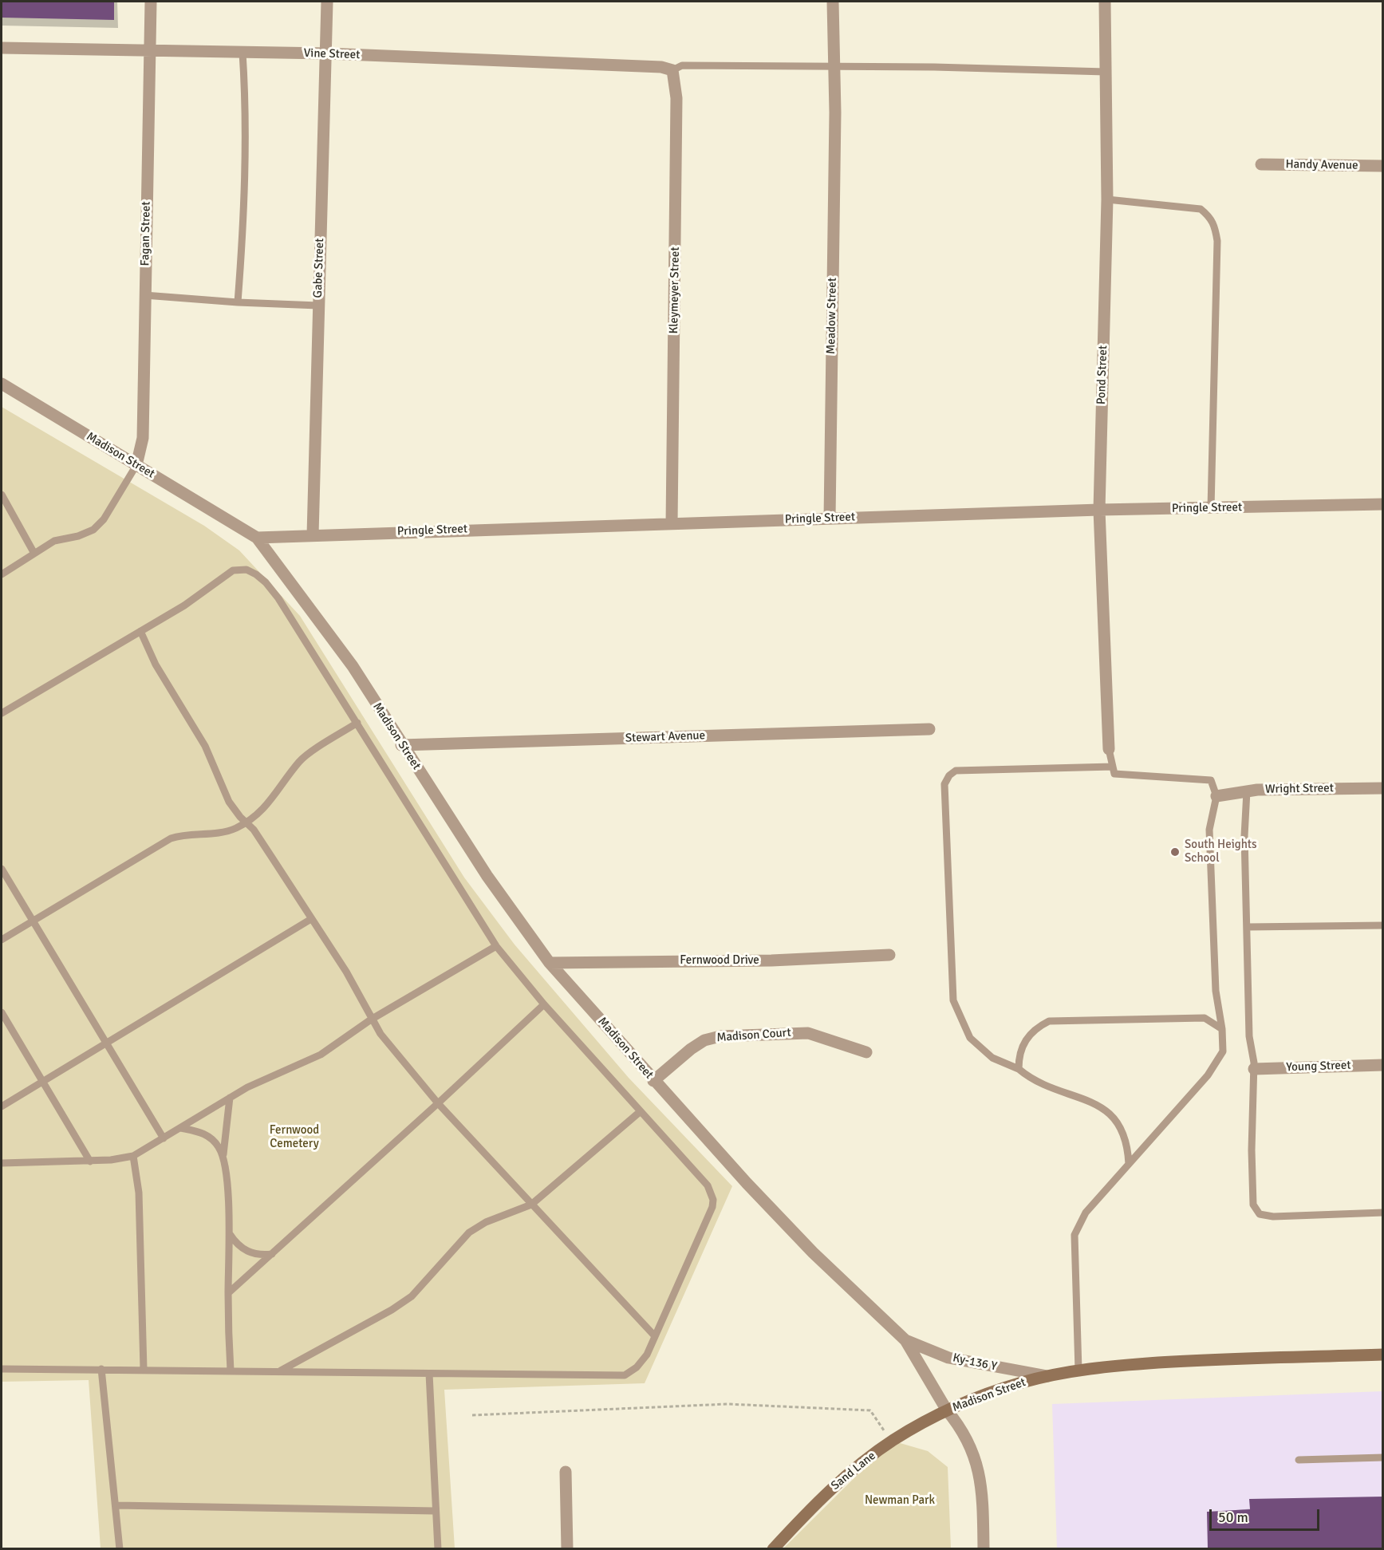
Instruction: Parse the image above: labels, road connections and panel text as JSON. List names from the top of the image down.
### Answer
{
  "streets": {
    "main road": ["Madison Street", "Sand Lane"],
    "street": [
      "Vine Street",
      "Handy Avenue",
      "Fagan Street",
      "Gabe Street",
      "Kleymeyer Street",
      "Meadow Street",
      "Pond Street",
      "Pringle Street",
      "Stewart Avenue",
      "Wright Street",
      "Fernwood Drive",
      "Madison Court",
      "Young Street",
      "Ky-136 Y"
    ]
  },
  "crossings": [
    ["Vine Street", "Fagan Street"],
    ["Vine Street", "Gabe Street"],
    ["Vine Street", "Kleymeyer Street"],
    ["Fagan Street", "Madison Street"],
    ["Gabe Street", "Pringle Street"],
    ["Kleymeyer Street", "Pringle Street"],
    ["Meadow Street", "Pringle Street"],
    ["Pond Street", "Pringle Street"],
    ["Madison Street", "Pringle Street"],
    ["Madison Street", "Stewart Avenue"],
    ["Madison Street", "Fernwood Drive"],
    ["Madison Street", "Madison Court"],
    ["Madison Street", "Ky-136 Y"],
    ["Madison Street", "Sand Lane"]
  ],
  "parks": ["Fernwood Cemetery", "Newman Park"],
  "places": ["South Heights School"],
  "scale_bar": "50 m"
}
